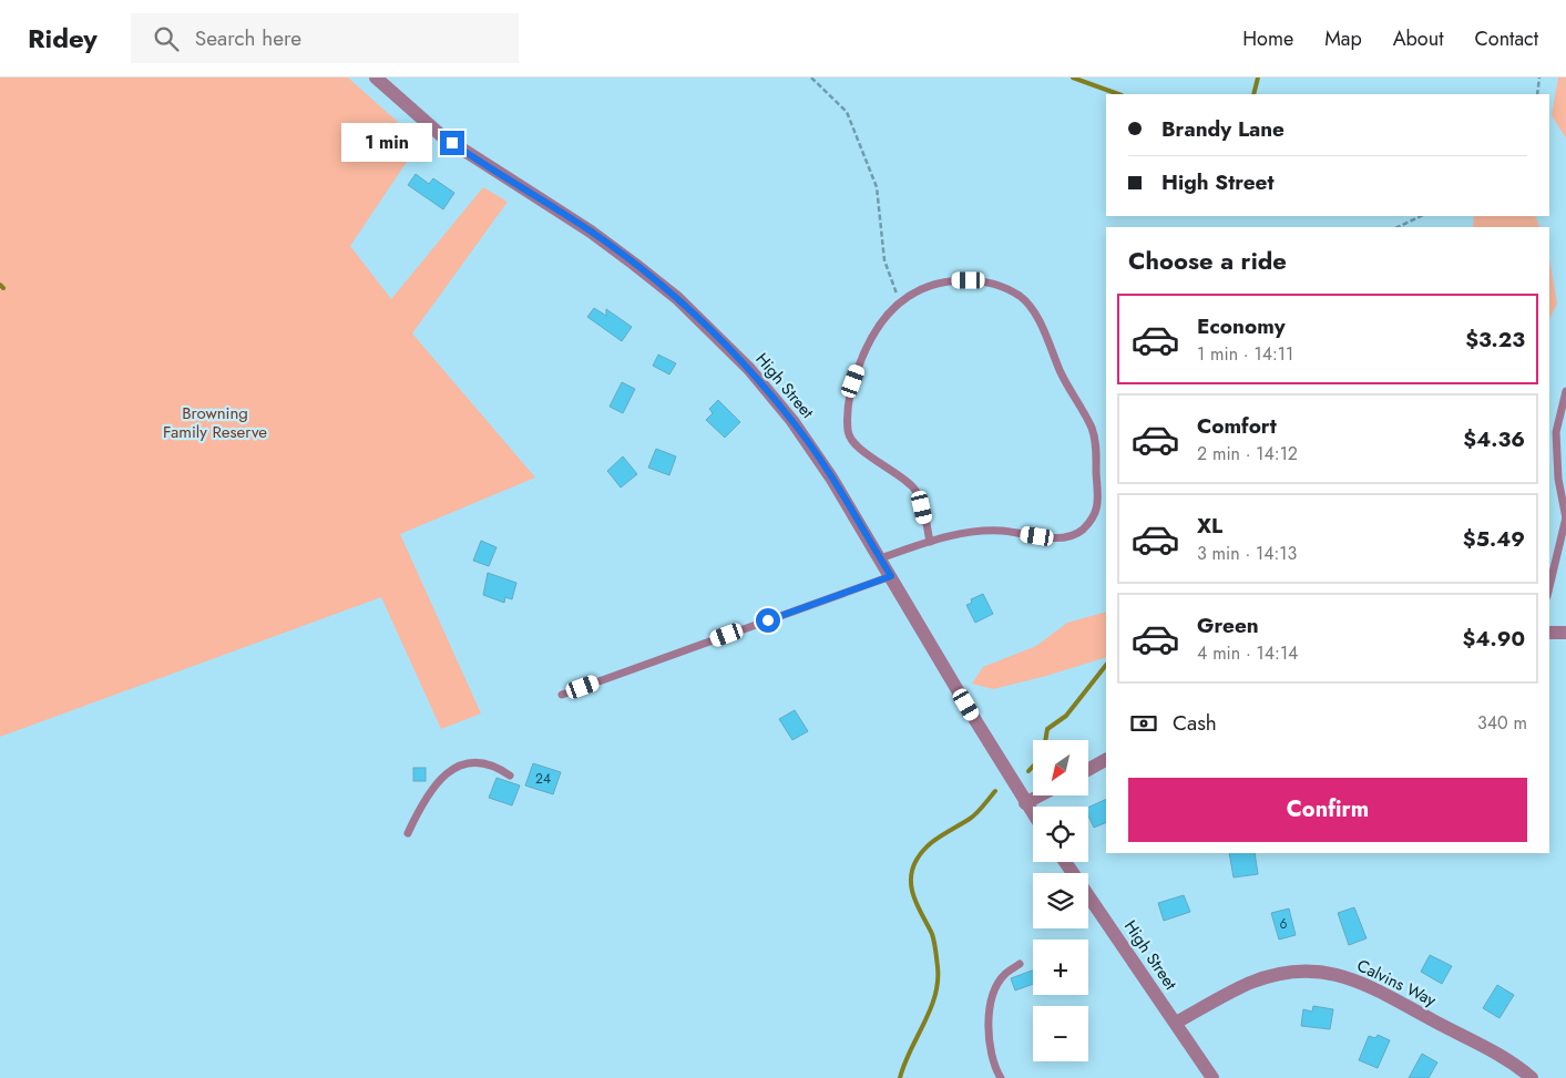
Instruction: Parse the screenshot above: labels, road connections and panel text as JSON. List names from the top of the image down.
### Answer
{
  "streets": {
    "street": ["High Street", "Calvins Way"]
  },
  "crossings": [
    ["High Street", "Calvins Way"]
  ],
  "parks": ["Browning Family Reserve"],
  "house_numbers": ["24", "6"],
  "north": "bottom left",
  "page": {
    "header": "Ridey",
    "search": "Search here",
    "nav": [
      "Home",
      "Map",
      "About",
      "Contact"
    ],
    "banner": ["Brandy Lane", "High Street"],
    "bubble": "1 min",
    "heading": "Choose a ride",
    "list": [
      {
        "name": "Economy",
        "note": "1 min · 14:11",
        "value": "$3.23"
      },
      {
        "name": "Comfort",
        "note": "2 min · 14:12",
        "value": "$4.36"
      },
      {
        "name": "XL",
        "note": "3 min · 14:13",
        "value": "$5.49"
      },
      {
        "name": "Green",
        "note": "4 min · 14:14",
        "value": "$4.90"
      }
    ],
    "pay": ["Cash", "340 m"],
    "map_buttons": ["+", "−"],
    "buttons": "Confirm"
  }
}
